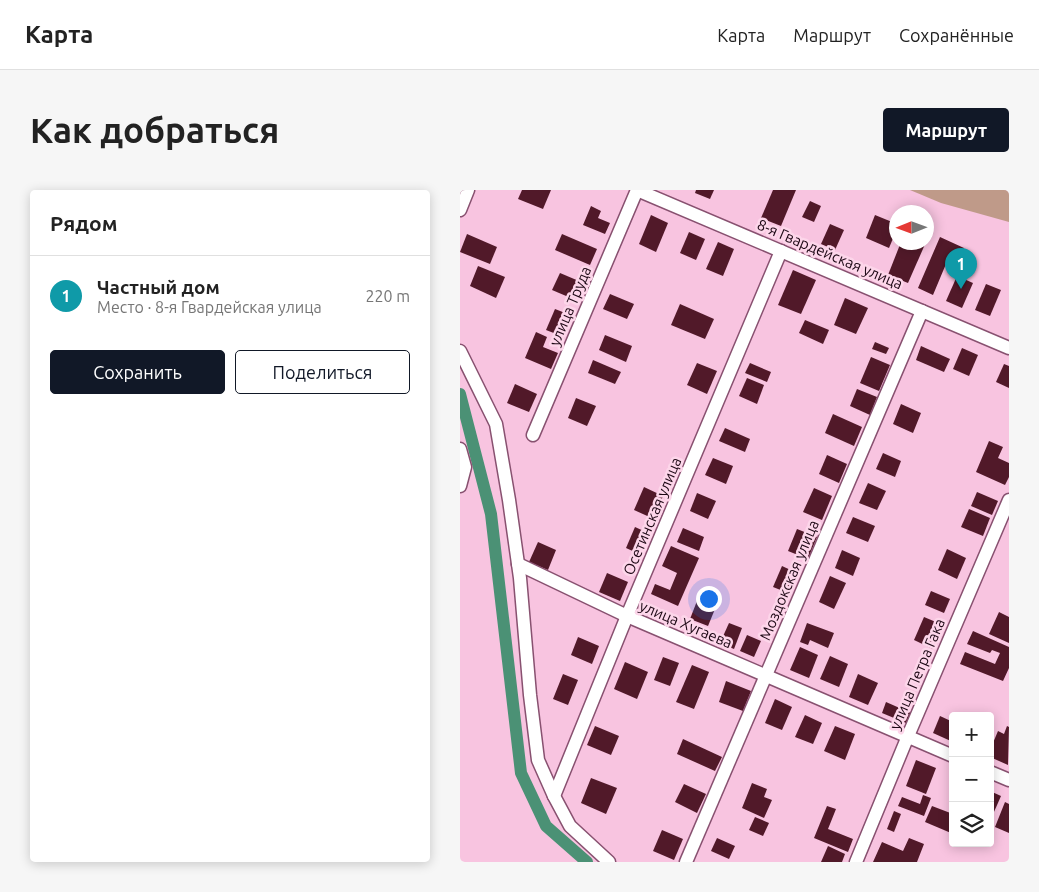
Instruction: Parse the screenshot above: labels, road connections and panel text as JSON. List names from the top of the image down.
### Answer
{
  "streets": {
    "street": [
      "8-я Гвардейская улица",
      "улица Труда",
      "Осетинская улица",
      "Моздокская улица",
      "улица Хугаева",
      "улица Петра Гака"
    ]
  },
  "crossings": [
    ["8-я Гвардейская улица", "улица Труда"],
    ["8-я Гвардейская улица", "Осетинская улица"],
    ["8-я Гвардейская улица", "Моздокская улица"],
    ["Осетинская улица", "улица Хугаева"],
    ["Моздокская улица", "улица Хугаева"],
    ["улица Хугаева", "улица Петра Гака"]
  ],
  "north": "left",
  "page": {
    "header": "Карта",
    "nav": ["Карта", "Маршрут", "Сохранённые"],
    "buttons": [
      "Маршрут",
      ["Сохранить", "Поделиться"]
    ],
    "title": "Как добраться",
    "heading": "Рядом",
    "pins": "1",
    "list": [
      {
        "mark": "1",
        "name": "Частный дом",
        "note": "Место · 8-я Гвардейская улица",
        "value": "220 m"
      }
    ],
    "map_buttons": ["+", "−"]
  }
}
